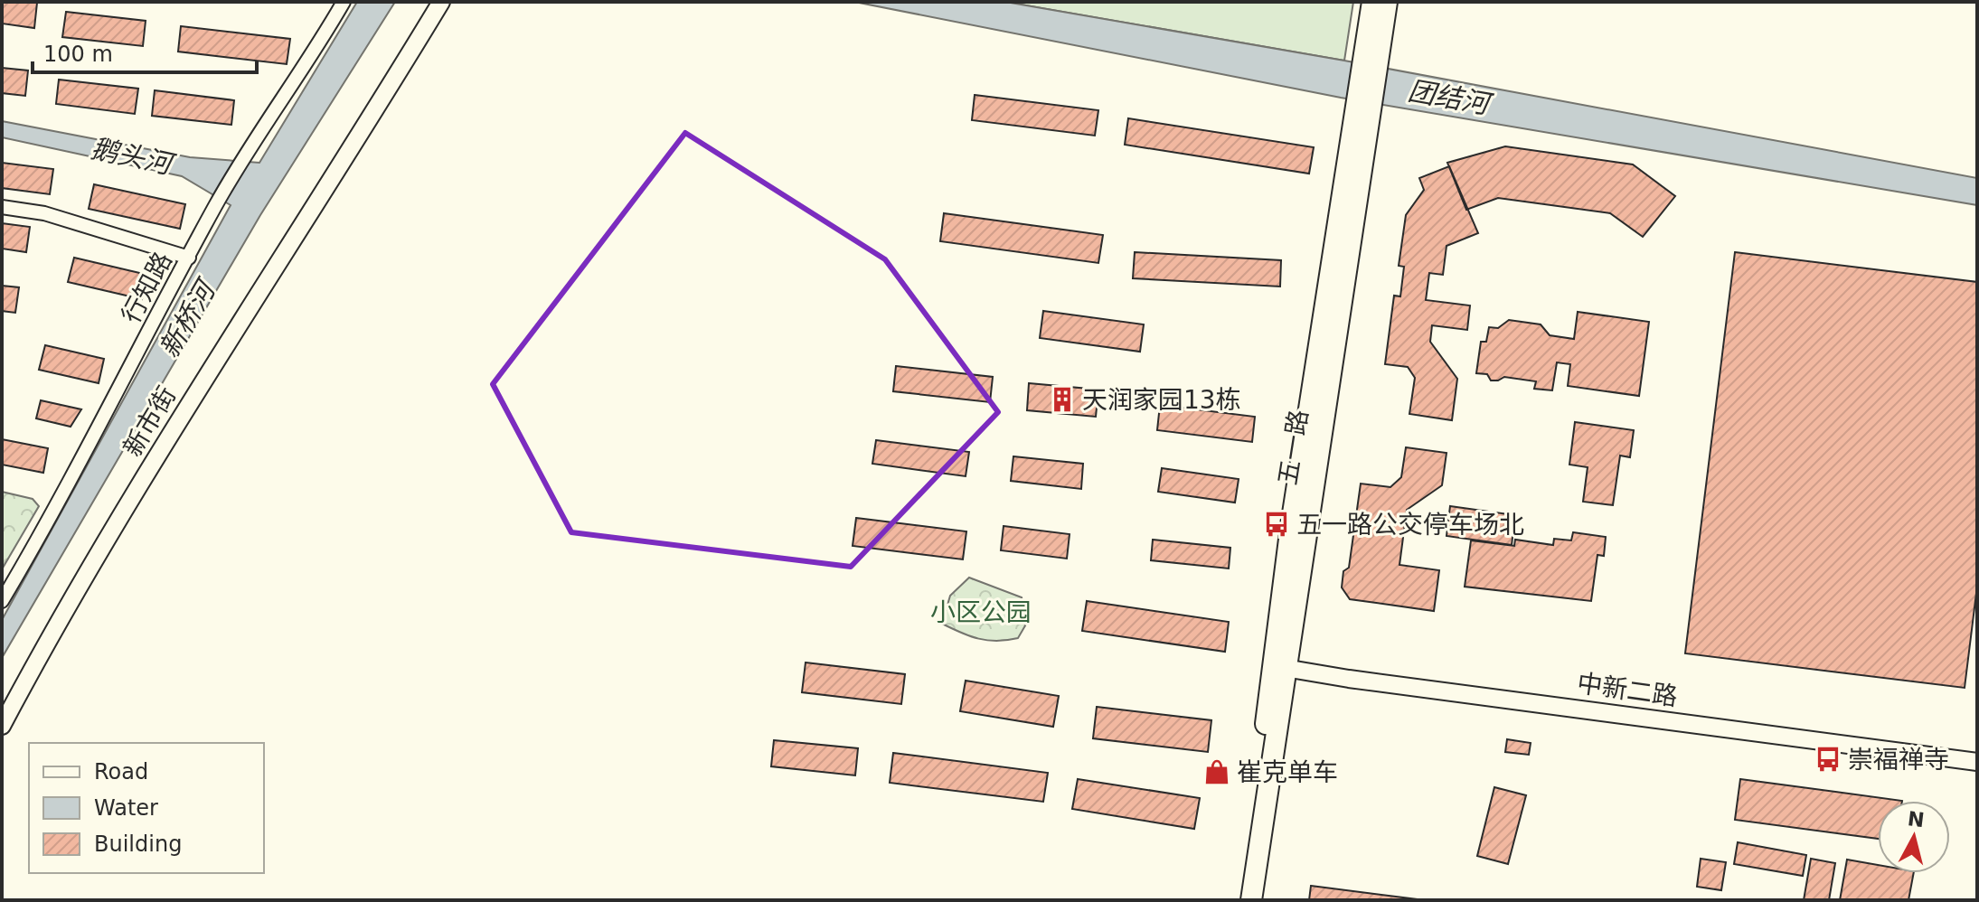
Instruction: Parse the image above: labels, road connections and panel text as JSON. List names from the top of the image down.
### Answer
{
  "streets": {
    "main road": ["五一路"],
    "street": ["行知路", "新市街", "中新二路"]
  },
  "crossings": [
    ["五一路", "中新二路"]
  ],
  "water": ["团结河", "鹅头河", "新桥河"],
  "parks": ["小区公园"],
  "places": {
    "building": ["天润家园13栋"],
    "bus stop": ["五一路公交停车场北", "崇福禅寺"],
    "shop": ["崔克单车"]
  },
  "legend": ["Road", "Water", "Building"],
  "scale_bar": "100 m",
  "north": "top"
}
